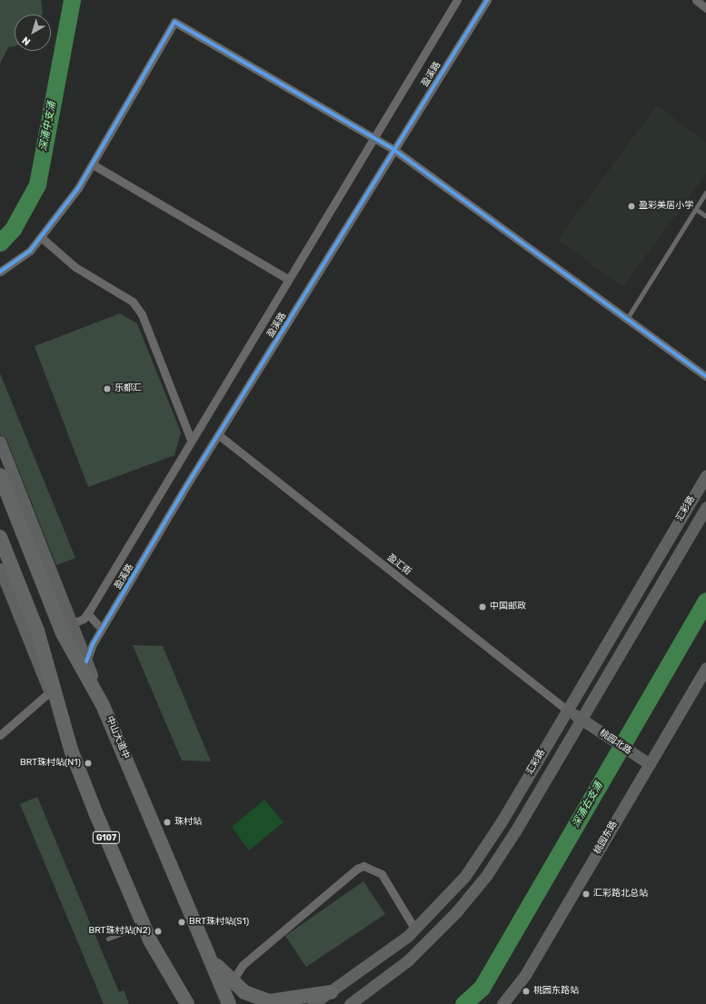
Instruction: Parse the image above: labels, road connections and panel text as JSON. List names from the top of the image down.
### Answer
{
  "streets": {
    "highway": ["中山大道中", "G107"],
    "street": [
      "盈溪路",
      "汇彩路",
      "盈汇街",
      "桃园北路",
      "桃园东路"
    ]
  },
  "crossings": [
    ["盈溪路", "盈汇街"],
    ["汇彩路", "盈汇街"],
    ["汇彩路", "桃园北路"],
    ["盈汇街", "桃园北路"],
    ["桃园北路", "桃园东路"]
  ],
  "water": ["深涌中支涌", "深涌右支涌"],
  "places": [
    "盈彩美居小学",
    "乐都汇",
    "中国邮政",
    "BRT珠村站(N1)",
    "珠村站",
    "汇彩路北总站",
    "BRT珠村站(S1)",
    "BRT珠村站(N2)",
    "桃园东路站"
  ],
  "north": "bottom left"
}
